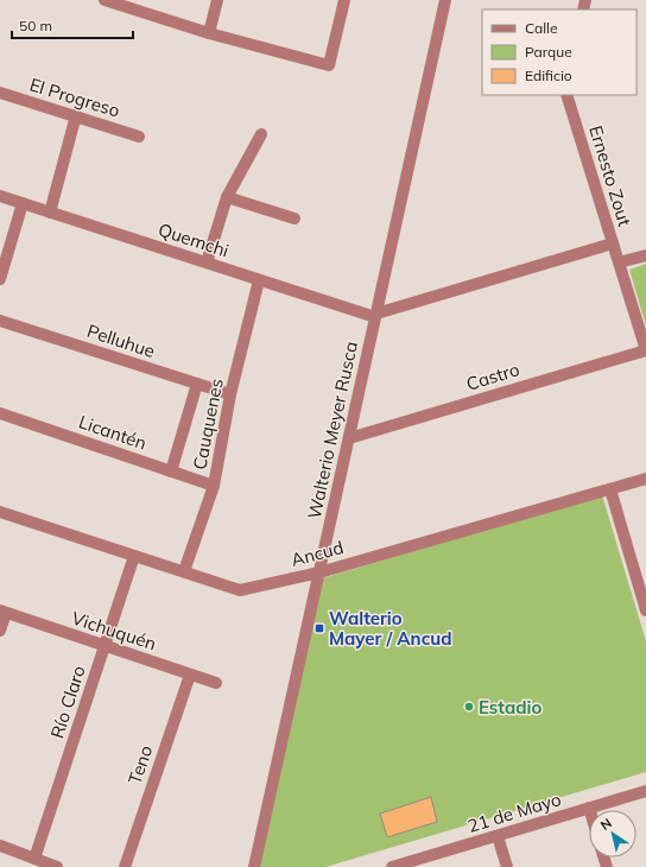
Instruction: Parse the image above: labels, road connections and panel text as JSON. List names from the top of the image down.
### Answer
{
  "streets": {
    "street": [
      "El Progreso",
      "Ernesto Zout",
      "Quemchi",
      "Pelluhue",
      "Castro",
      "Cauquenes",
      "Walterio Meyer Rusca",
      "Licantén",
      "Ancud",
      "Vichuquén",
      "Río Claro",
      "Teno",
      "21 de Mayo"
    ]
  },
  "crossings": [
    ["Ernesto Zout", "Castro"],
    ["Quemchi", "Cauquenes"],
    ["Quemchi", "Walterio Meyer Rusca"],
    ["Pelluhue", "Cauquenes"],
    ["Castro", "Walterio Meyer Rusca"],
    ["Cauquenes", "Licantén"],
    ["Cauquenes", "Ancud"],
    ["Walterio Meyer Rusca", "Ancud"],
    ["Ancud", "Río Claro"],
    ["Vichuquén", "Río Claro"],
    ["Vichuquén", "Teno"]
  ],
  "places": {
    "transit": ["Walterio Mayer / Ancud"],
    "other": ["Estadio"]
  },
  "legend": ["Calle", "Parque", "Edificio"],
  "scale_bar": "50 m",
  "north": "top left"
}
